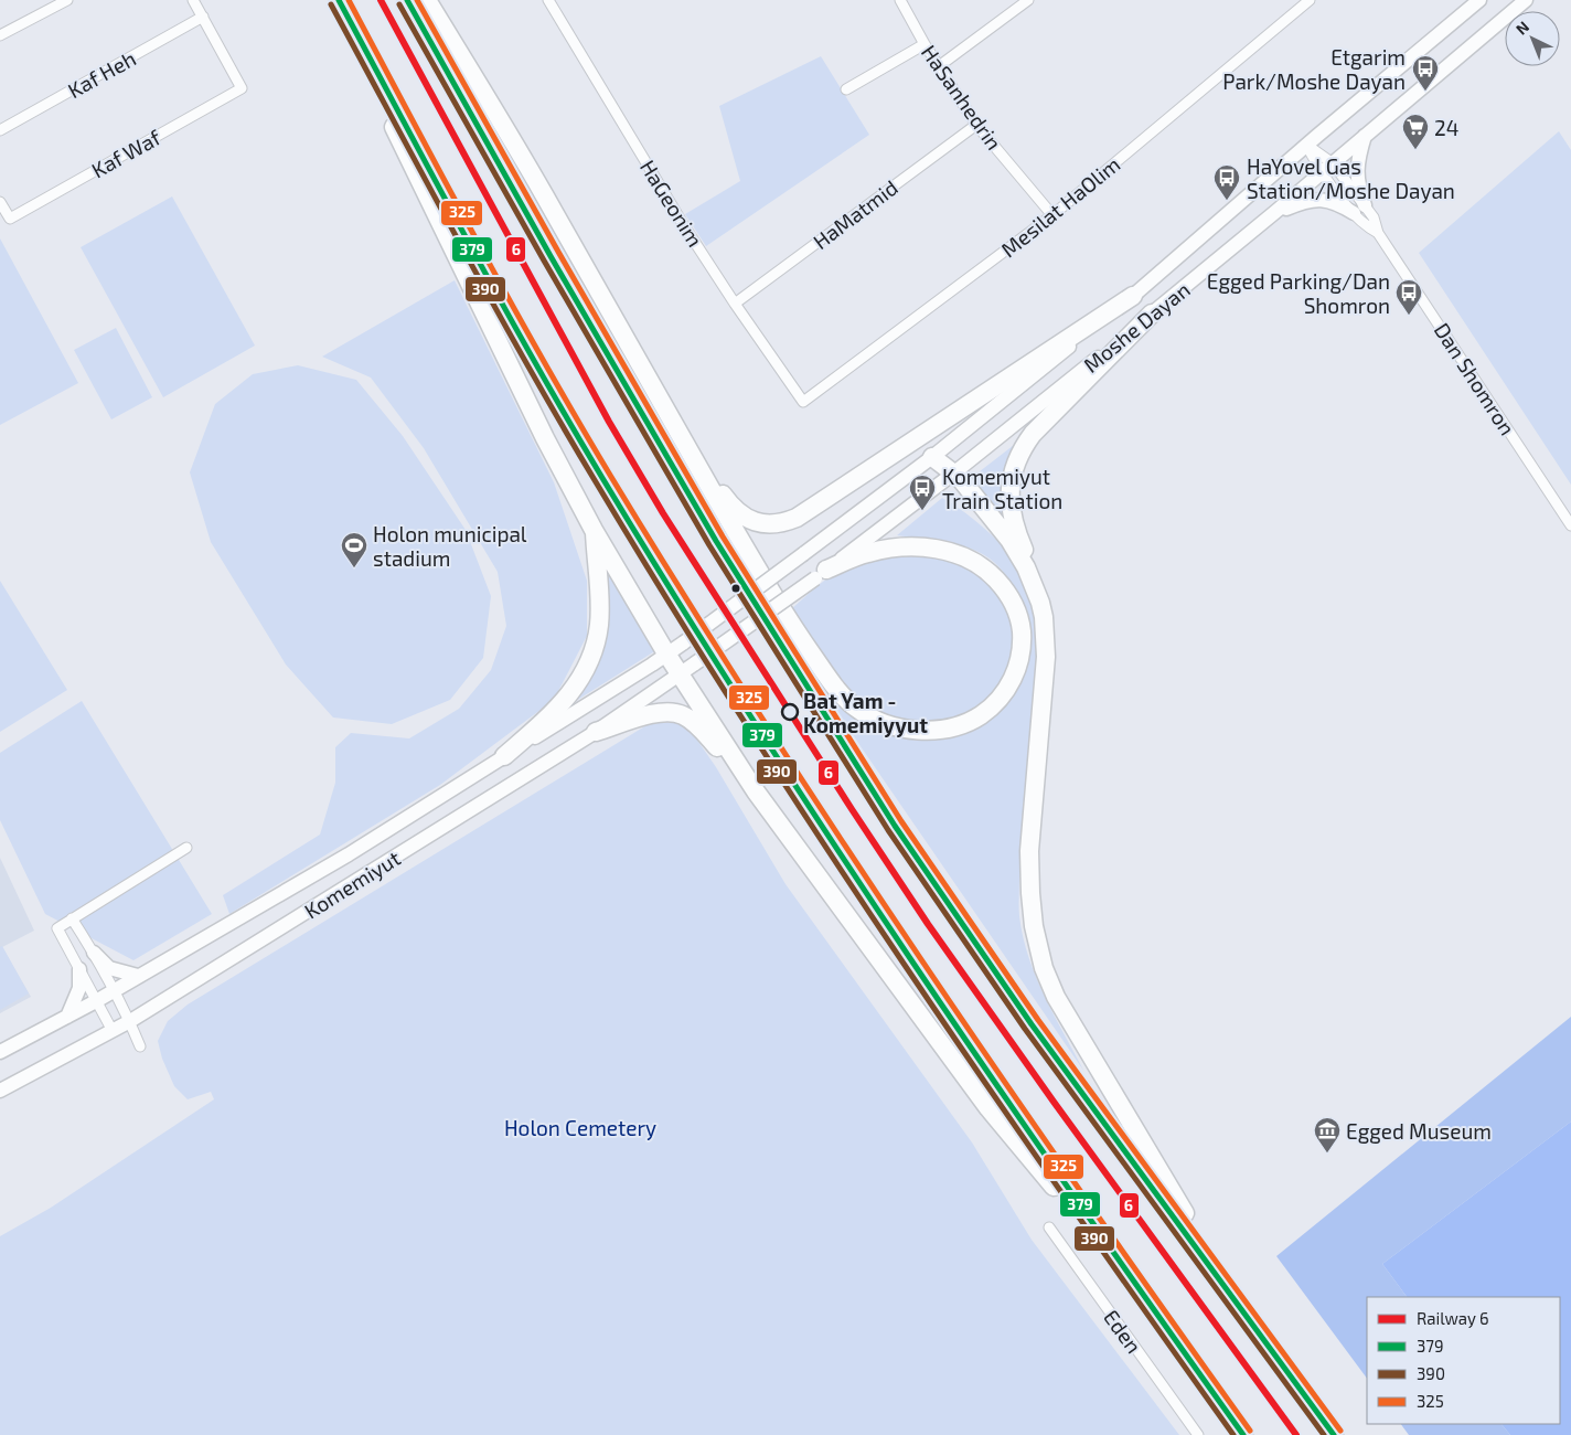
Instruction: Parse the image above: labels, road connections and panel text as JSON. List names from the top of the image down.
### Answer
{
  "streets": {
    "main road": ["Moshe Dayan", "Komemiyut"],
    "street": [
      "Kaf Heh",
      "HaSanhedrin",
      "Kaf Waf",
      "HaGeonim",
      "Mesilat HaOlim",
      "HaMatmid",
      "Dan Shomron",
      "Eden"
    ]
  },
  "crossings": [
    ["Kaf Heh", "Kaf Waf"],
    ["HaSanhedrin", "Mesilat HaOlim"],
    ["HaSanhedrin", "HaMatmid"],
    ["HaGeonim", "Mesilat HaOlim"],
    ["HaGeonim", "HaMatmid"],
    ["Moshe Dayan", "Dan Shomron"],
    ["Moshe Dayan", "Komemiyut"]
  ],
  "parks": ["Holon Cemetery"],
  "places": {
    "bus stop": [
      "Etgarim Park/Moshe Dayan",
      "HaYovel Gas Station/Moshe Dayan",
      "Egged Parking/Dan Shomron",
      "Komemiyut Train Station"
    ],
    "supermarket": ["24"],
    "sports": ["Holon municipal stadium"],
    "other": ["Bat Yam - Komemiyyut"],
    "museum": ["Egged Museum"]
  },
  "lines": [
    "rail line 6",
    "transit line 379",
    "transit line 325",
    "transit line 390"
  ],
  "legend": [
    "Railway 6",
    "379",
    "390",
    "325"
  ],
  "north": "top left"
}
